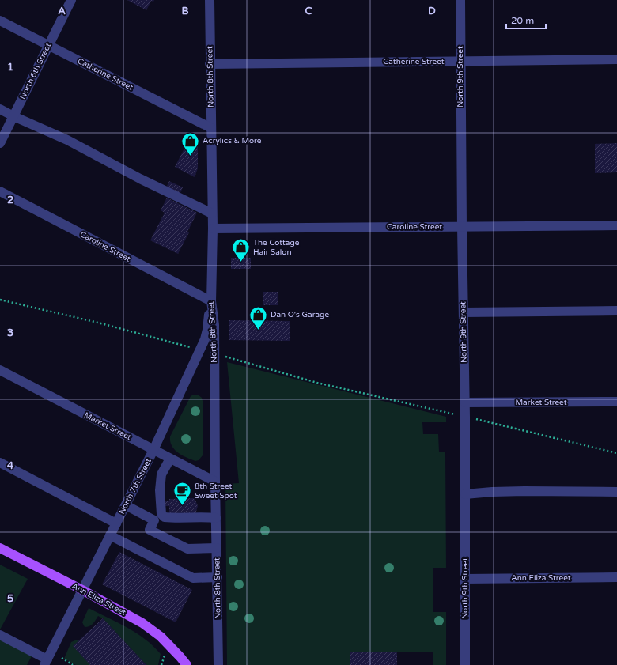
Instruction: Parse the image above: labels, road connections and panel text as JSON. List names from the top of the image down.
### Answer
{
  "streets": {
    "main road": ["Ann Eliza Street"],
    "street": [
      "Catherine Street",
      "North 6th Street",
      "North 8th Street",
      "North 9th Street",
      "Caroline Street",
      "Market Street",
      "North 7th Street"
    ]
  },
  "crossings": [
    ["Catherine Street", "North 6th Street"],
    ["Catherine Street", "North 8th Street"],
    ["Catherine Street", "North 9th Street"],
    ["North 8th Street", "Caroline Street"],
    ["North 8th Street", "Market Street"],
    ["North 8th Street", "North 7th Street"],
    ["North 9th Street", "Caroline Street"],
    ["North 9th Street", "Market Street"],
    ["North 9th Street", "Ann Eliza Street"],
    ["Caroline Street", "North 7th Street"],
    ["Market Street", "North 7th Street"],
    ["North 7th Street", "Ann Eliza Street"]
  ],
  "places": {
    "shop": ["Acrylics & More", "The Cottage Hair Salon", "Dan O's Garage"],
    "cafe": ["8th Street Sweet Spot"]
  },
  "scale_bar": "20 m",
  "grid": {
    "columns": [
      "A",
      "B",
      "C",
      "D"
    ],
    "rows": [
      "1",
      "2",
      "3",
      "4",
      "5"
    ]
  }
}
